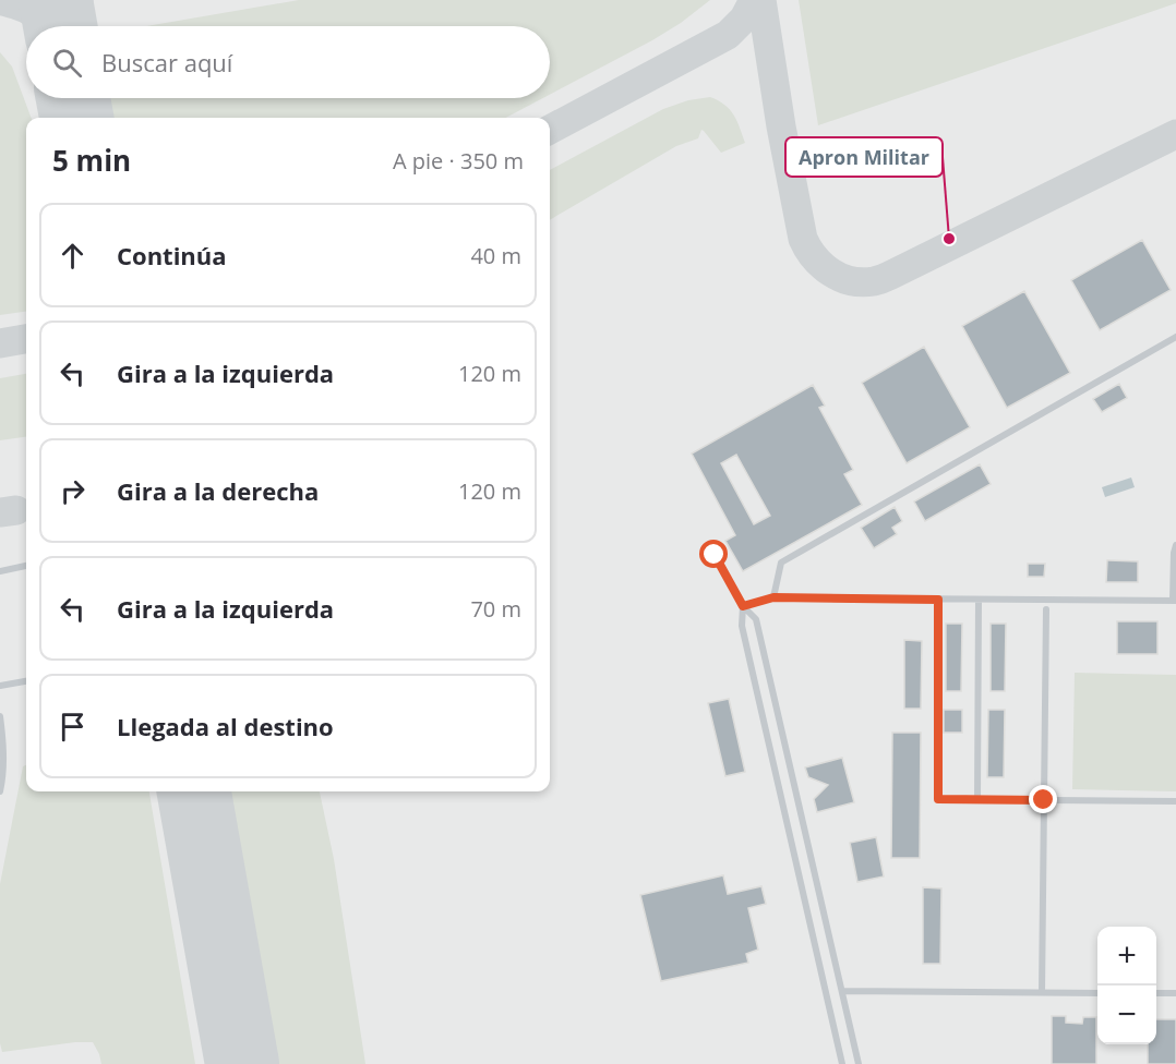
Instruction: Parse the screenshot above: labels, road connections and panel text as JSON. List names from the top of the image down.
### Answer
{
  "places": ["Apron Militar"],
  "page": {
    "search": "Buscar aquí",
    "heading": ["5 min", "A pie · 350 m"],
    "list": [
      ["Continúa", "40 m"],
      ["Gira a la izquierda", "120 m"],
      ["Gira a la derecha", "120 m"],
      ["Gira a la izquierda", "70 m"],
      "Llegada al destino"
    ],
    "map_buttons": ["+", "−"]
  }
}
